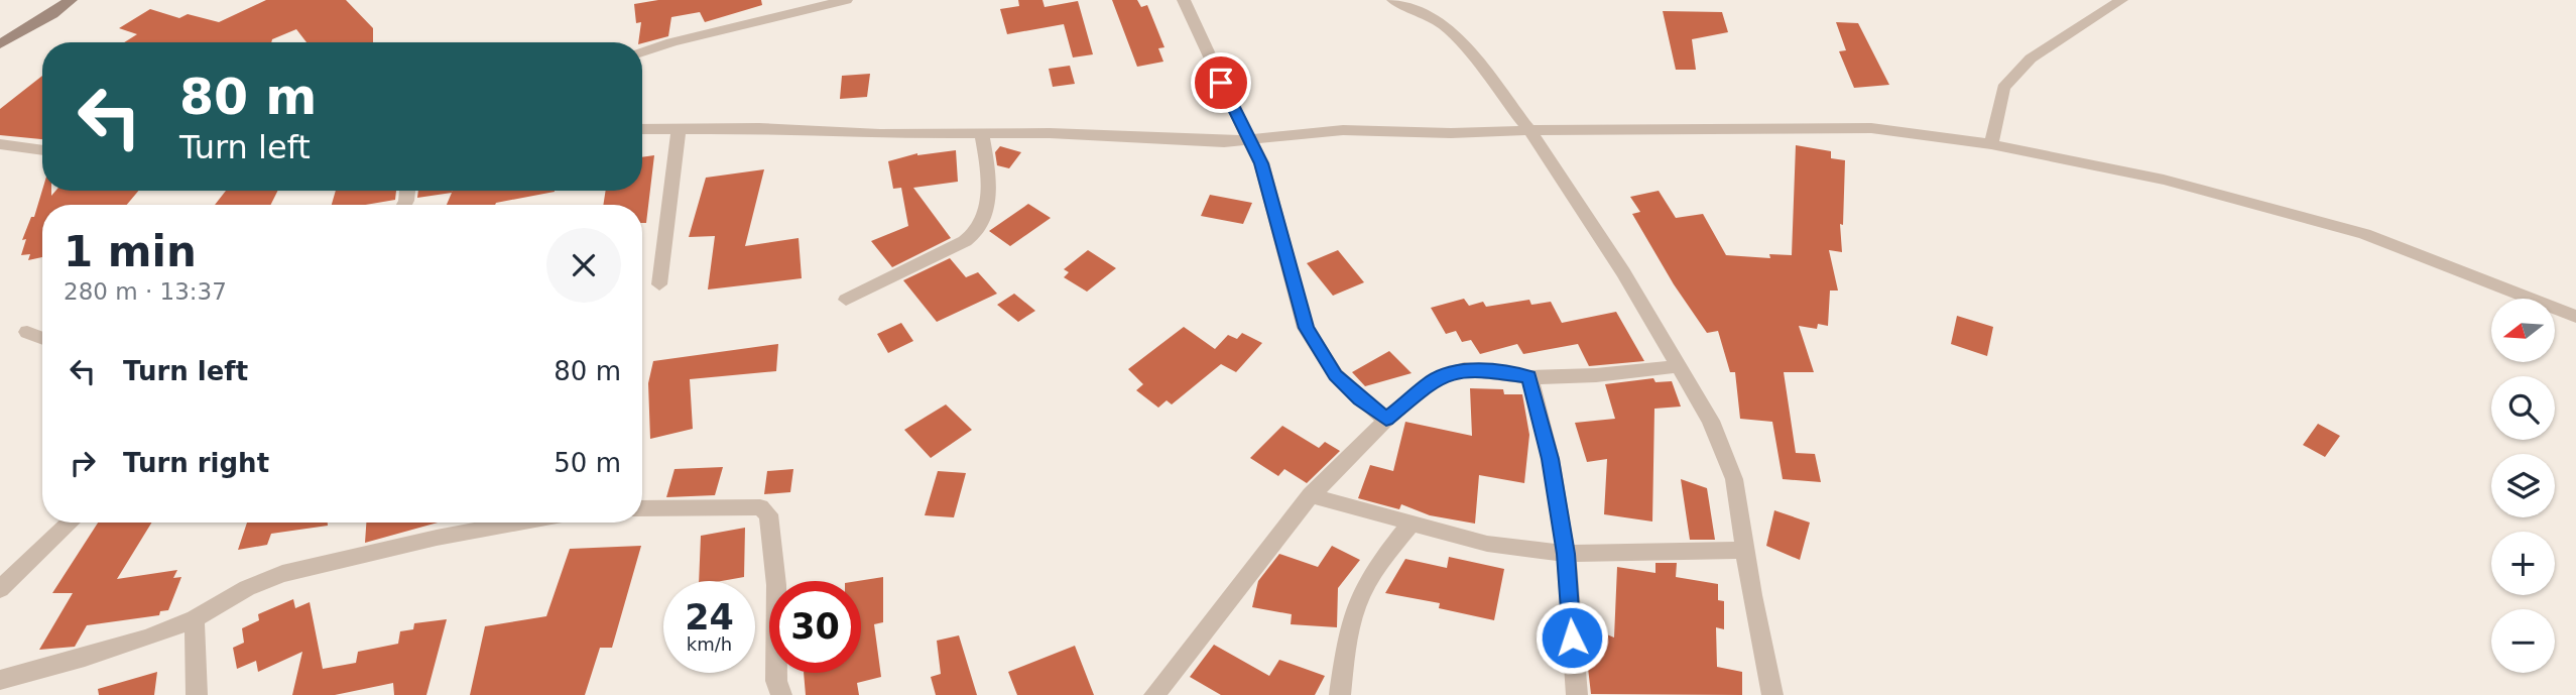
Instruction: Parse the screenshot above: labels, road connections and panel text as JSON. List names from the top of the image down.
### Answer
{
  "north": "left",
  "page": {
    "turn": ["80 m", "Turn left"],
    "heading": ["1 min", "280 m · 13:37"],
    "map_buttons": ["+", "−"],
    "list": [
      {
        "name": "Turn left",
        "value": "80 m"
      },
      {
        "name": "Turn right",
        "value": "50 m"
      }
    ],
    "speed": "24 km/h",
    "limit": "30"
  }
}
